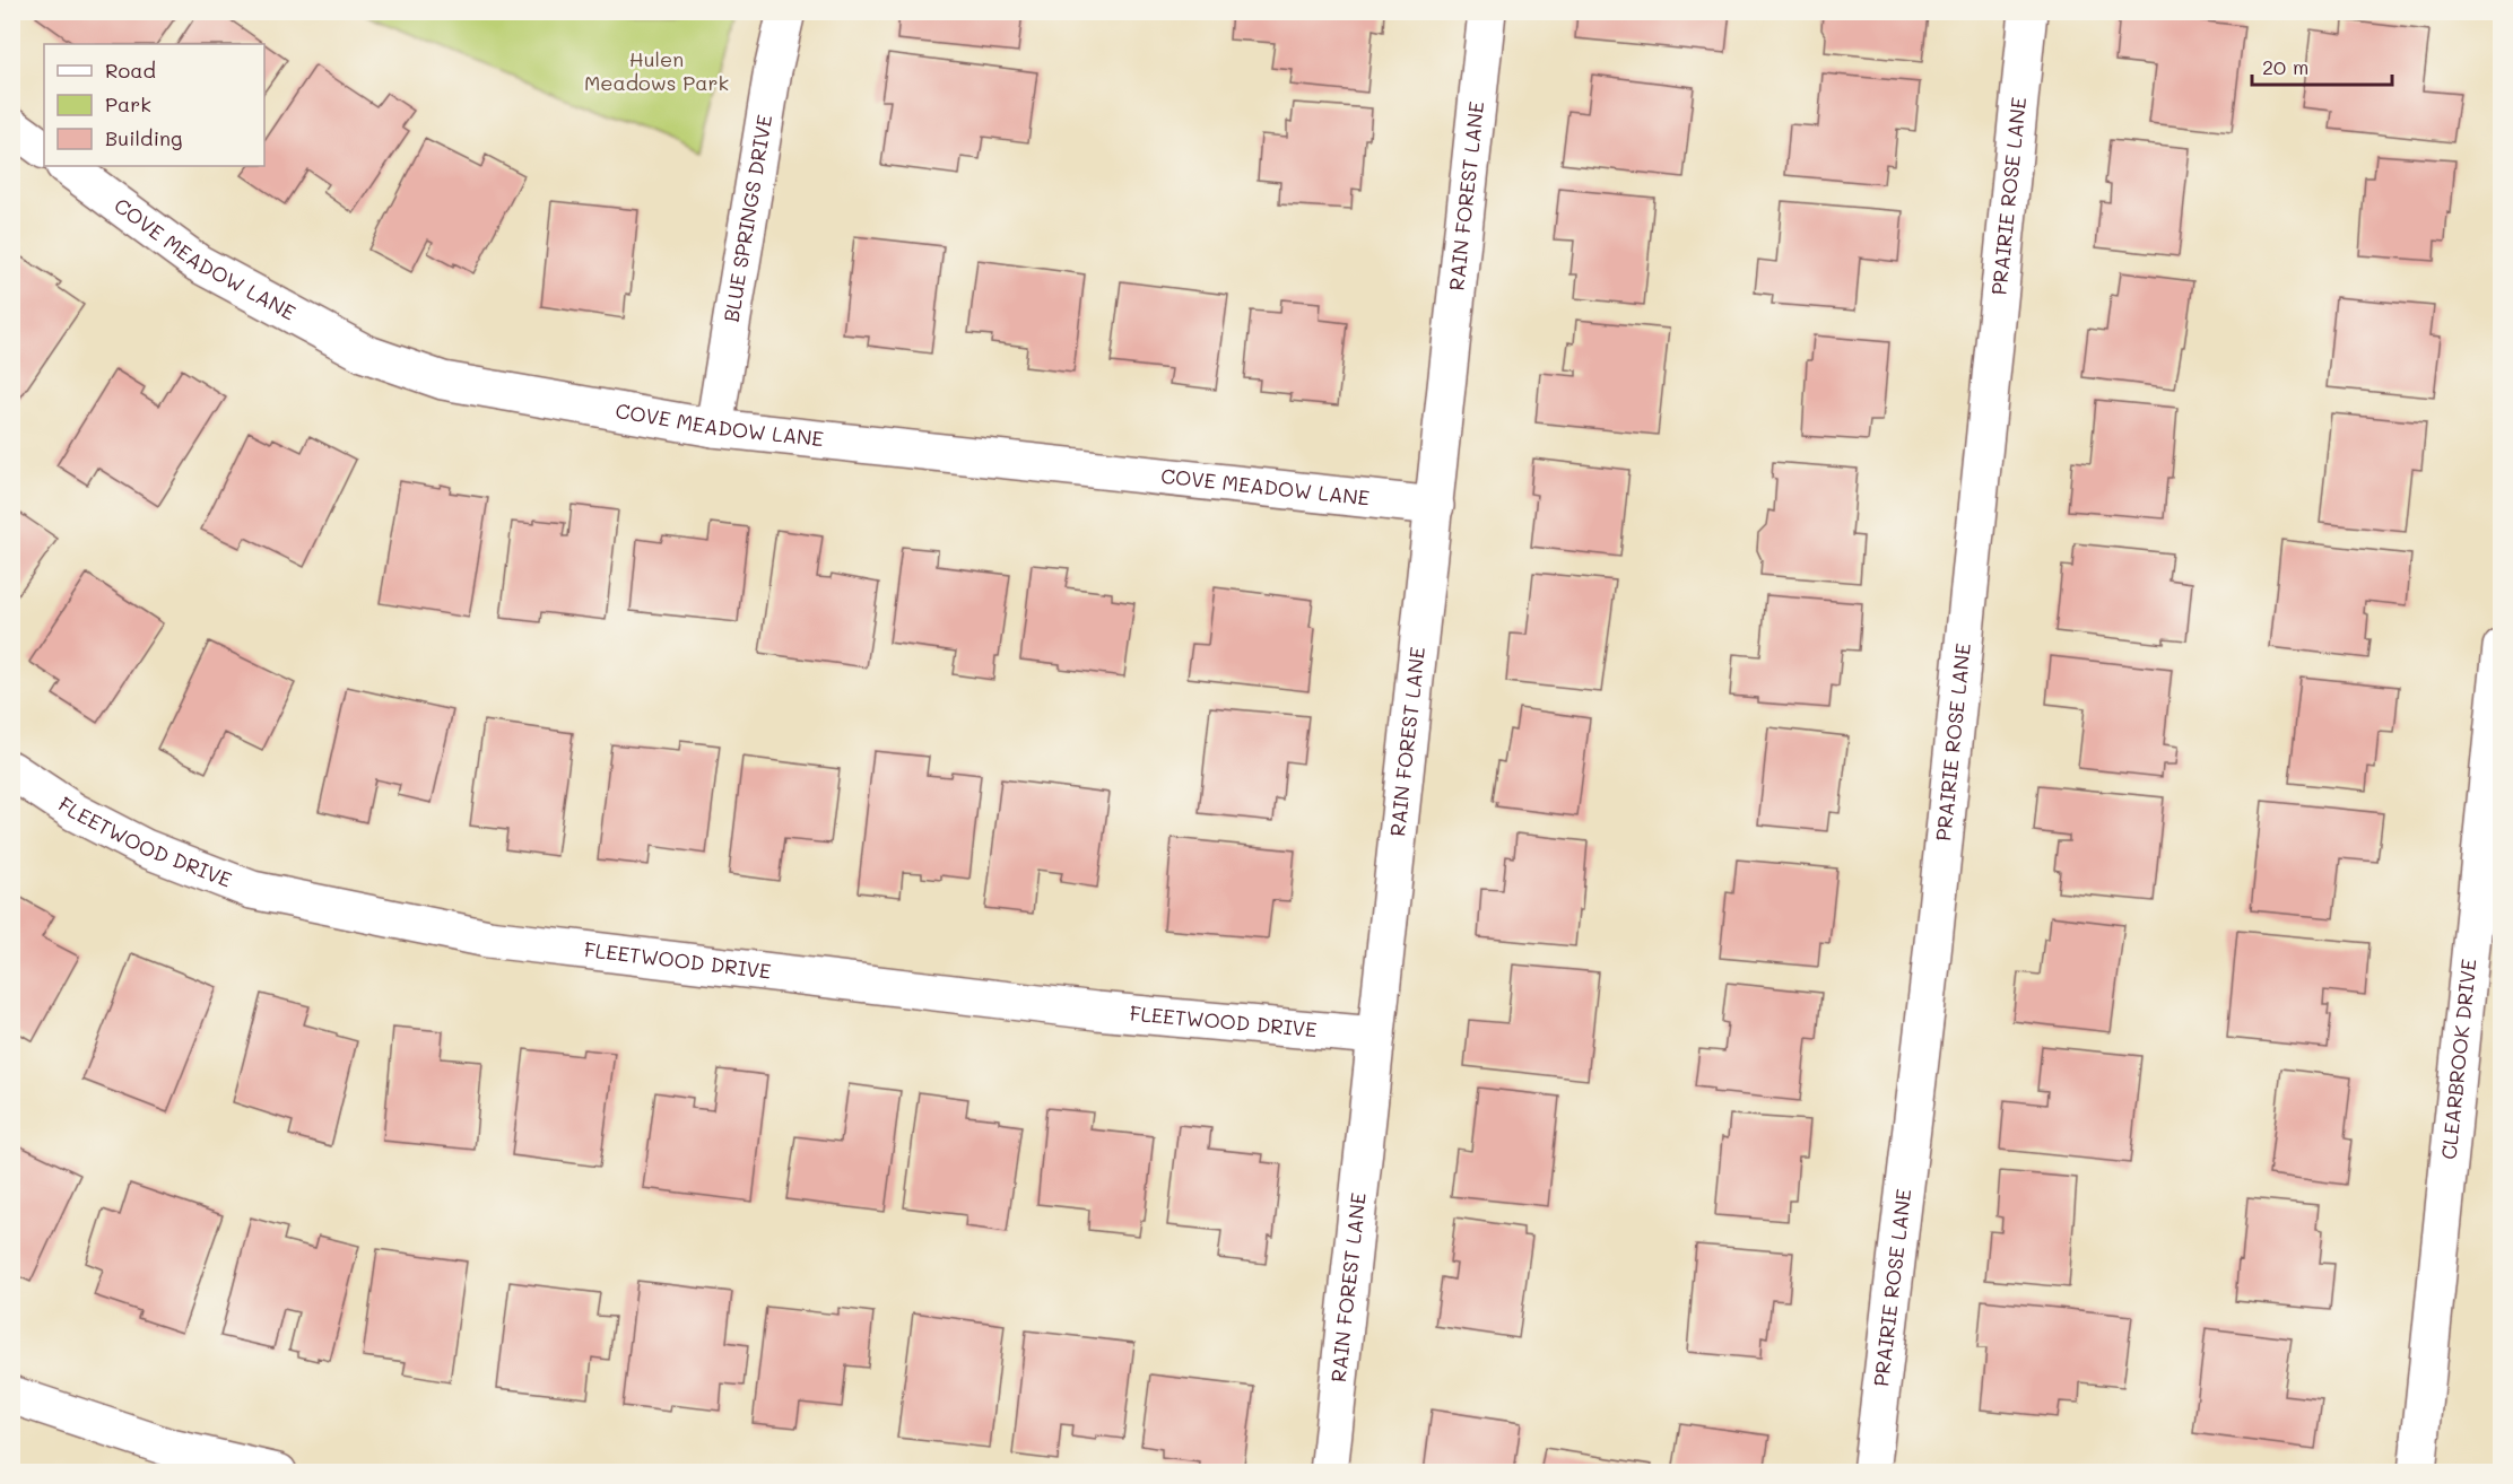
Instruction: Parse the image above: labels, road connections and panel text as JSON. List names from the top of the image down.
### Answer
{
  "streets": {
    "street": [
      "RAIN FOREST LANE",
      "PRAIRIE ROSE LANE",
      "BLUE SPRINGS DRIVE",
      "COVE MEADOW LANE",
      "FLEETWOOD DRIVE",
      "CLEARBROOK DRIVE"
    ]
  },
  "crossings": [
    ["RAIN FOREST LANE", "COVE MEADOW LANE"],
    ["RAIN FOREST LANE", "FLEETWOOD DRIVE"],
    ["BLUE SPRINGS DRIVE", "COVE MEADOW LANE"]
  ],
  "parks": ["Hulen Meadows Park"],
  "legend": ["Road", "Park", "Building"],
  "scale_bar": "20 m"
}
